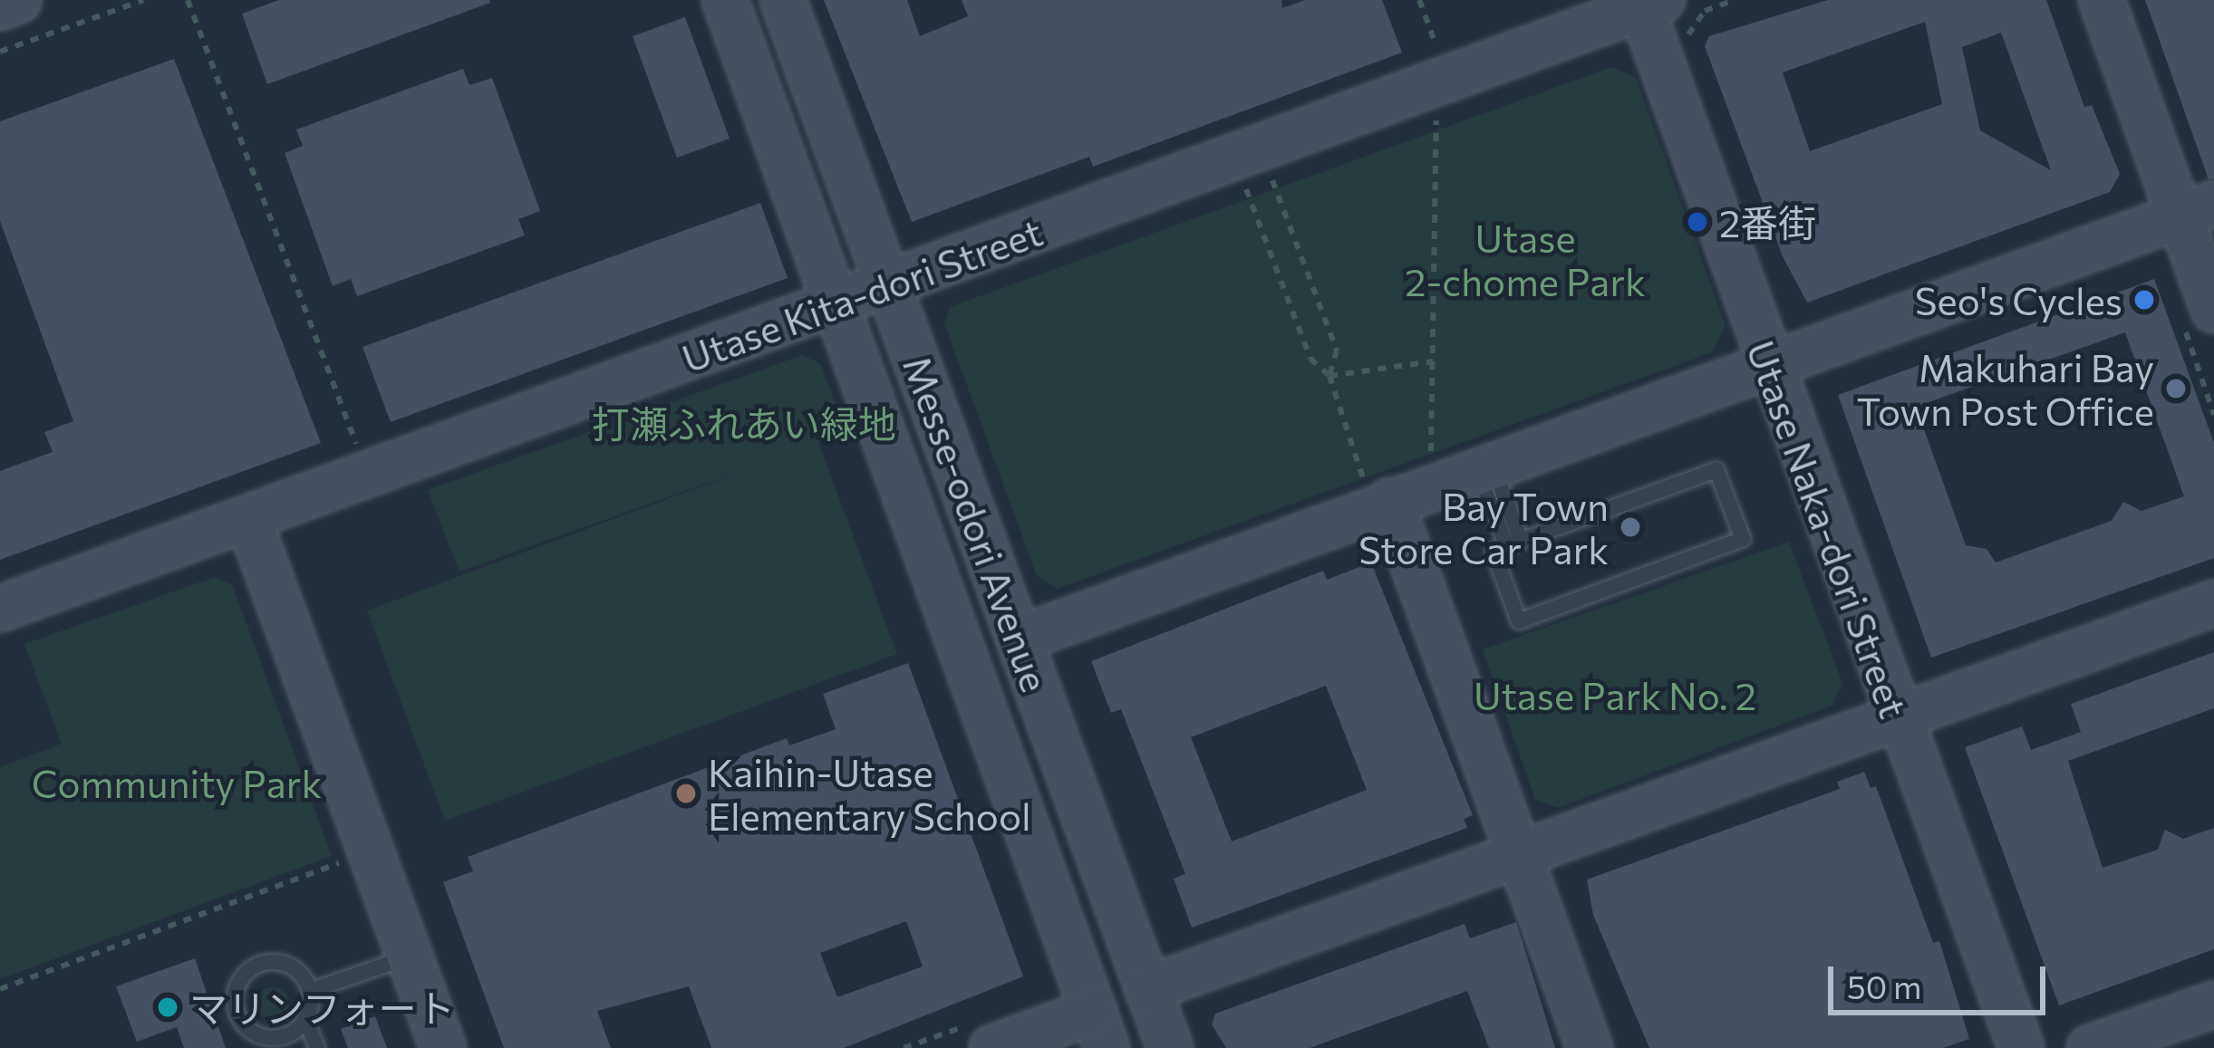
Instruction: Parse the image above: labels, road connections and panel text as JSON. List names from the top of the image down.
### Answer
{
  "streets": {
    "street": ["Utase Kita-dori Street", "Messe-odori Avenue", "Utase Naka-dori Street"]
  },
  "crossings": [
    ["Utase Kita-dori Street", "Messe-odori Avenue"],
    ["Utase Kita-dori Street", "Utase Naka-dori Street"]
  ],
  "parks": [
    "Utase 2-chome Park",
    "打瀬ふれあい緑地",
    "Utase Park No. 2",
    "Community Park"
  ],
  "places": [
    "2番街",
    "Seo's Cycles",
    "Makuhari Bay Town Post Office",
    "Bay Town Store Car Park",
    "Kaihin-Utase Elementary School",
    "マリンフォート"
  ],
  "scale_bar": "50 m"
}
